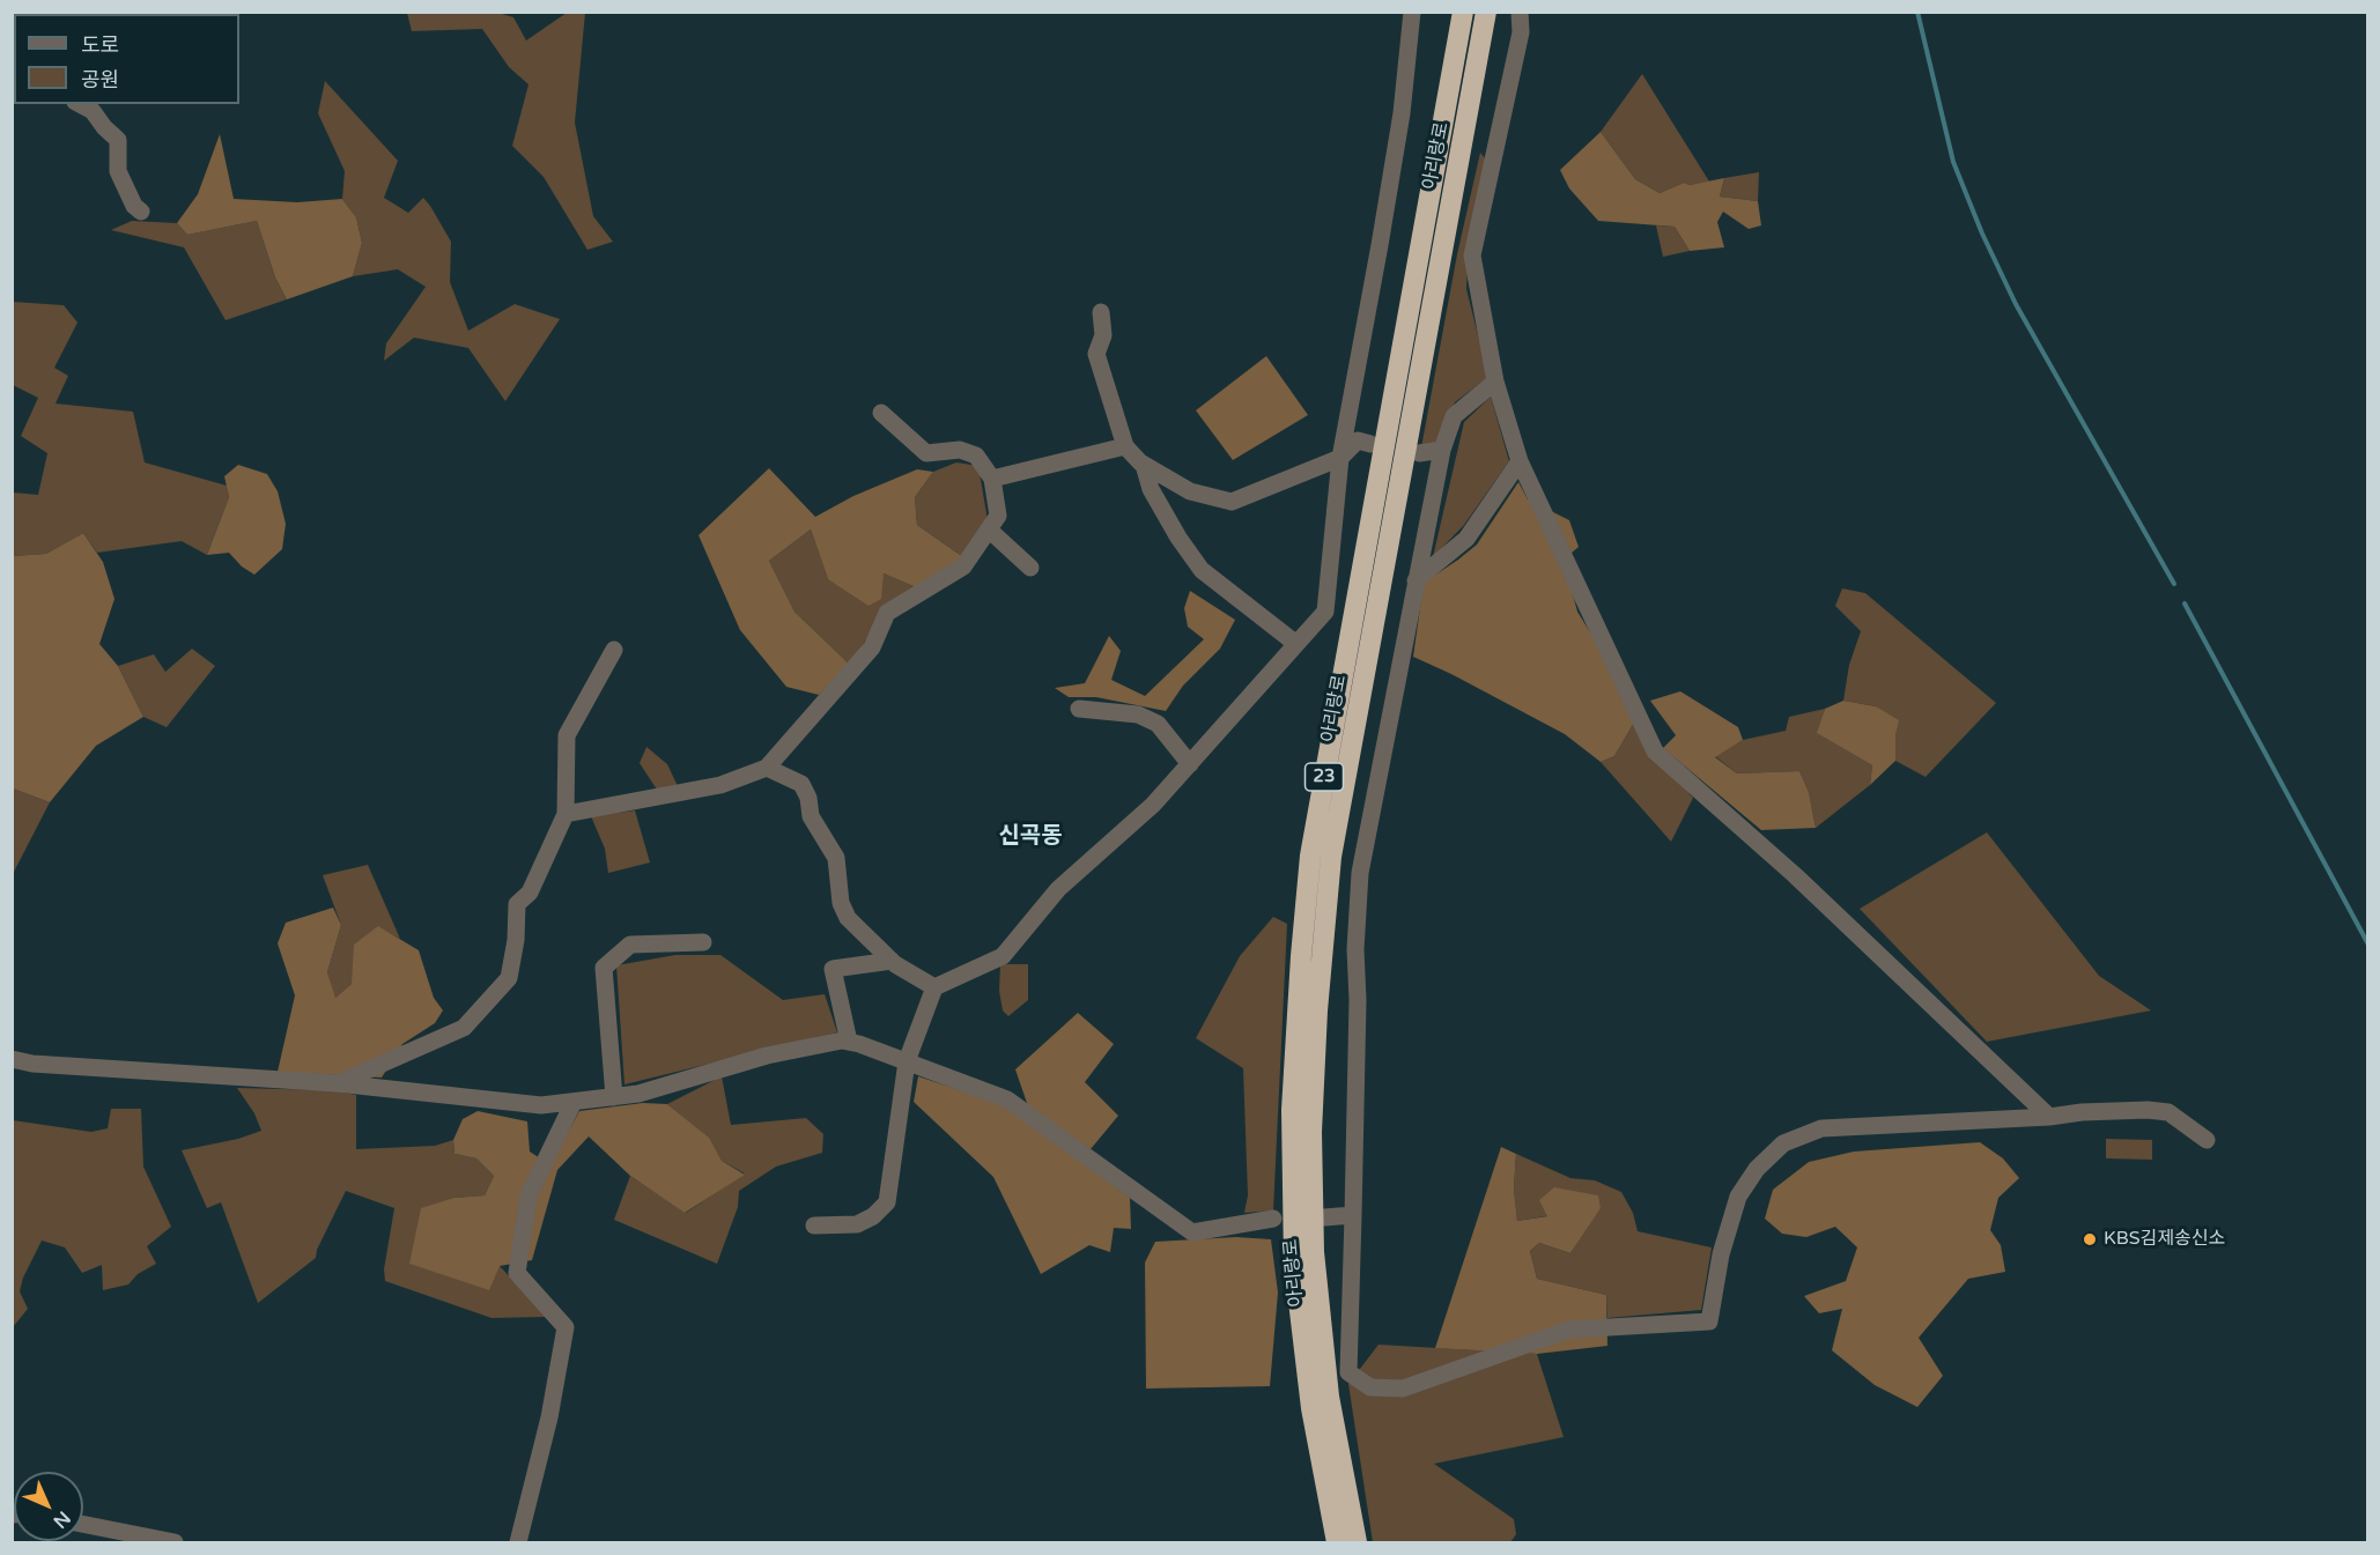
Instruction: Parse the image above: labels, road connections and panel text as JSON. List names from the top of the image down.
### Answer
{
  "streets": {
    "highway": ["아리랑로", "23"]
  },
  "districts": ["신곡동"],
  "places": ["KBS김제송신소"],
  "legend": ["도로", "공원"],
  "north": "bottom right"
}
